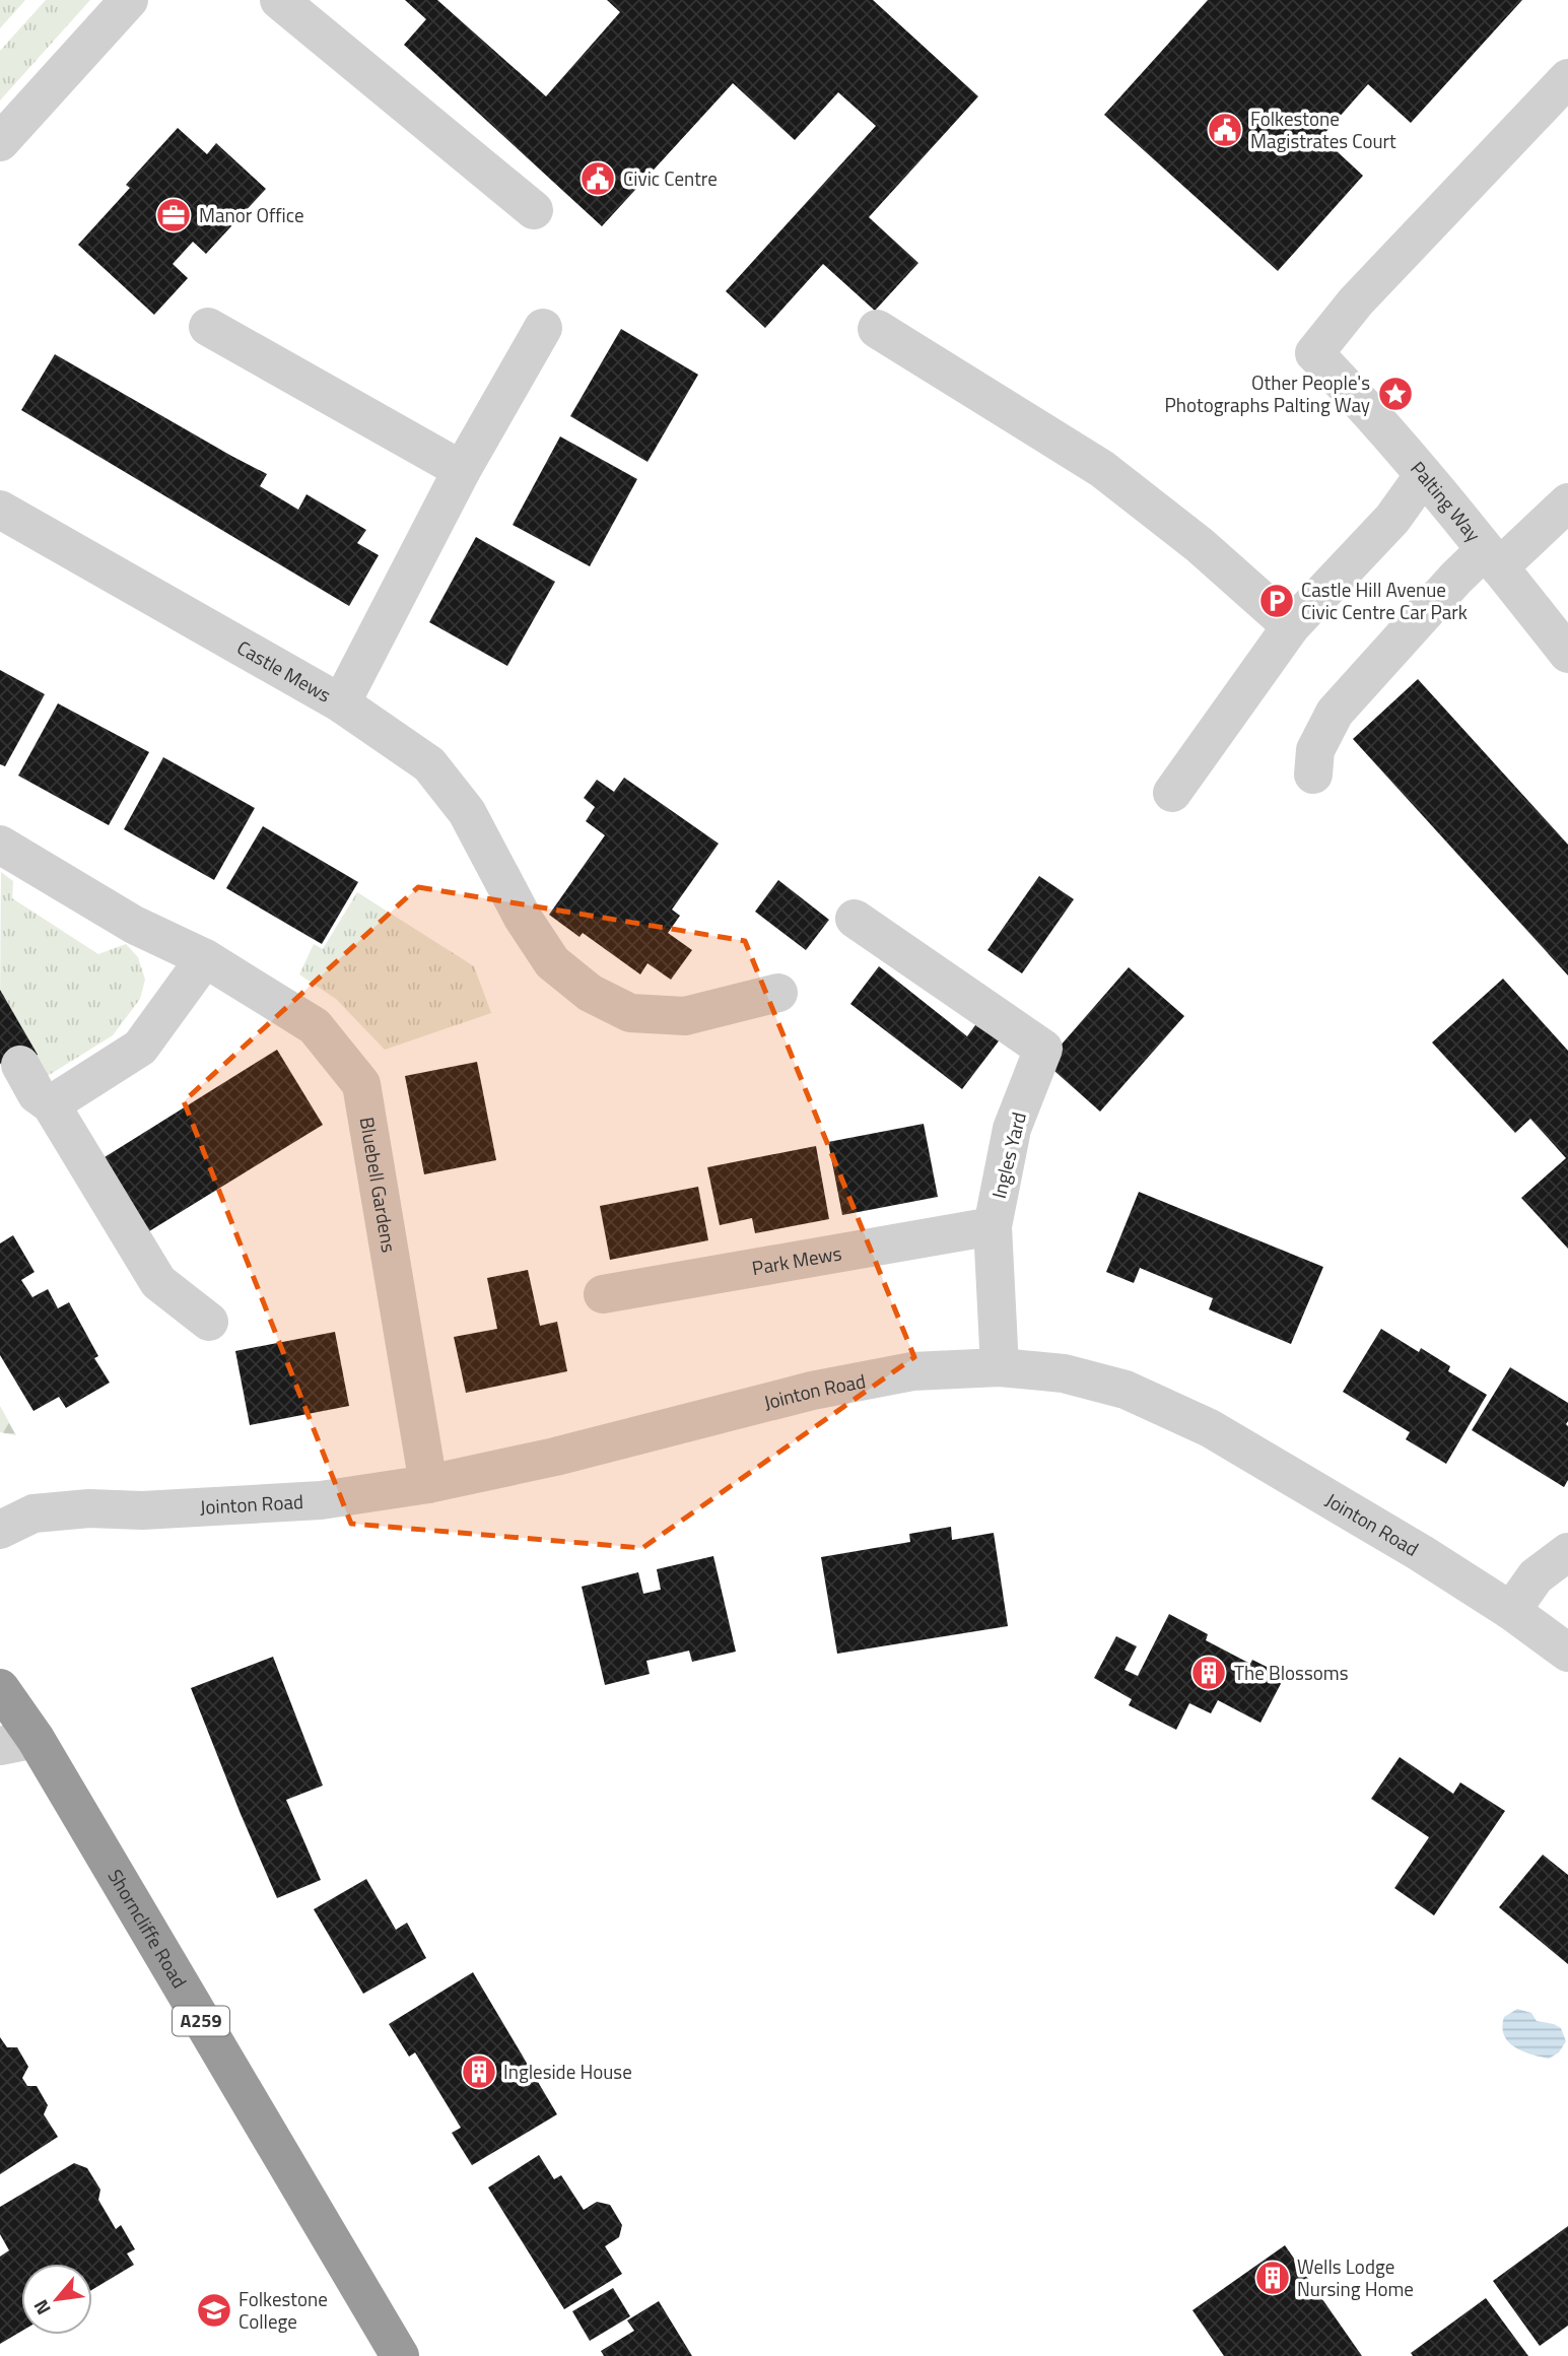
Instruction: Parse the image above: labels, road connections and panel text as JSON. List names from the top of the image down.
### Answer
{
  "streets": {
    "highway": ["Shorncliffe Road", "A259"],
    "street": [
      "Palting Way",
      "Castle Mews",
      "Ingles Yard",
      "Bluebell Gardens",
      "Park Mews",
      "Jointon Road"
    ]
  },
  "crossings": [
    ["Ingles Yard", "Park Mews"],
    ["Ingles Yard", "Jointon Road"],
    ["Bluebell Gardens", "Jointon Road"]
  ],
  "places": {
    "public building": ["Folkestone Magistrates Court", "Civic Centre"],
    "office": ["Manor Office"],
    "place": ["Other People's Photographs Palting Way"],
    "parking": ["Castle Hill Avenue Civic Centre Car Park"],
    "building": ["The Blossoms", "Ingleside House", "Wells Lodge Nursing Home"],
    "school or university": ["Folkestone College"]
  },
  "north": "bottom left"
}
